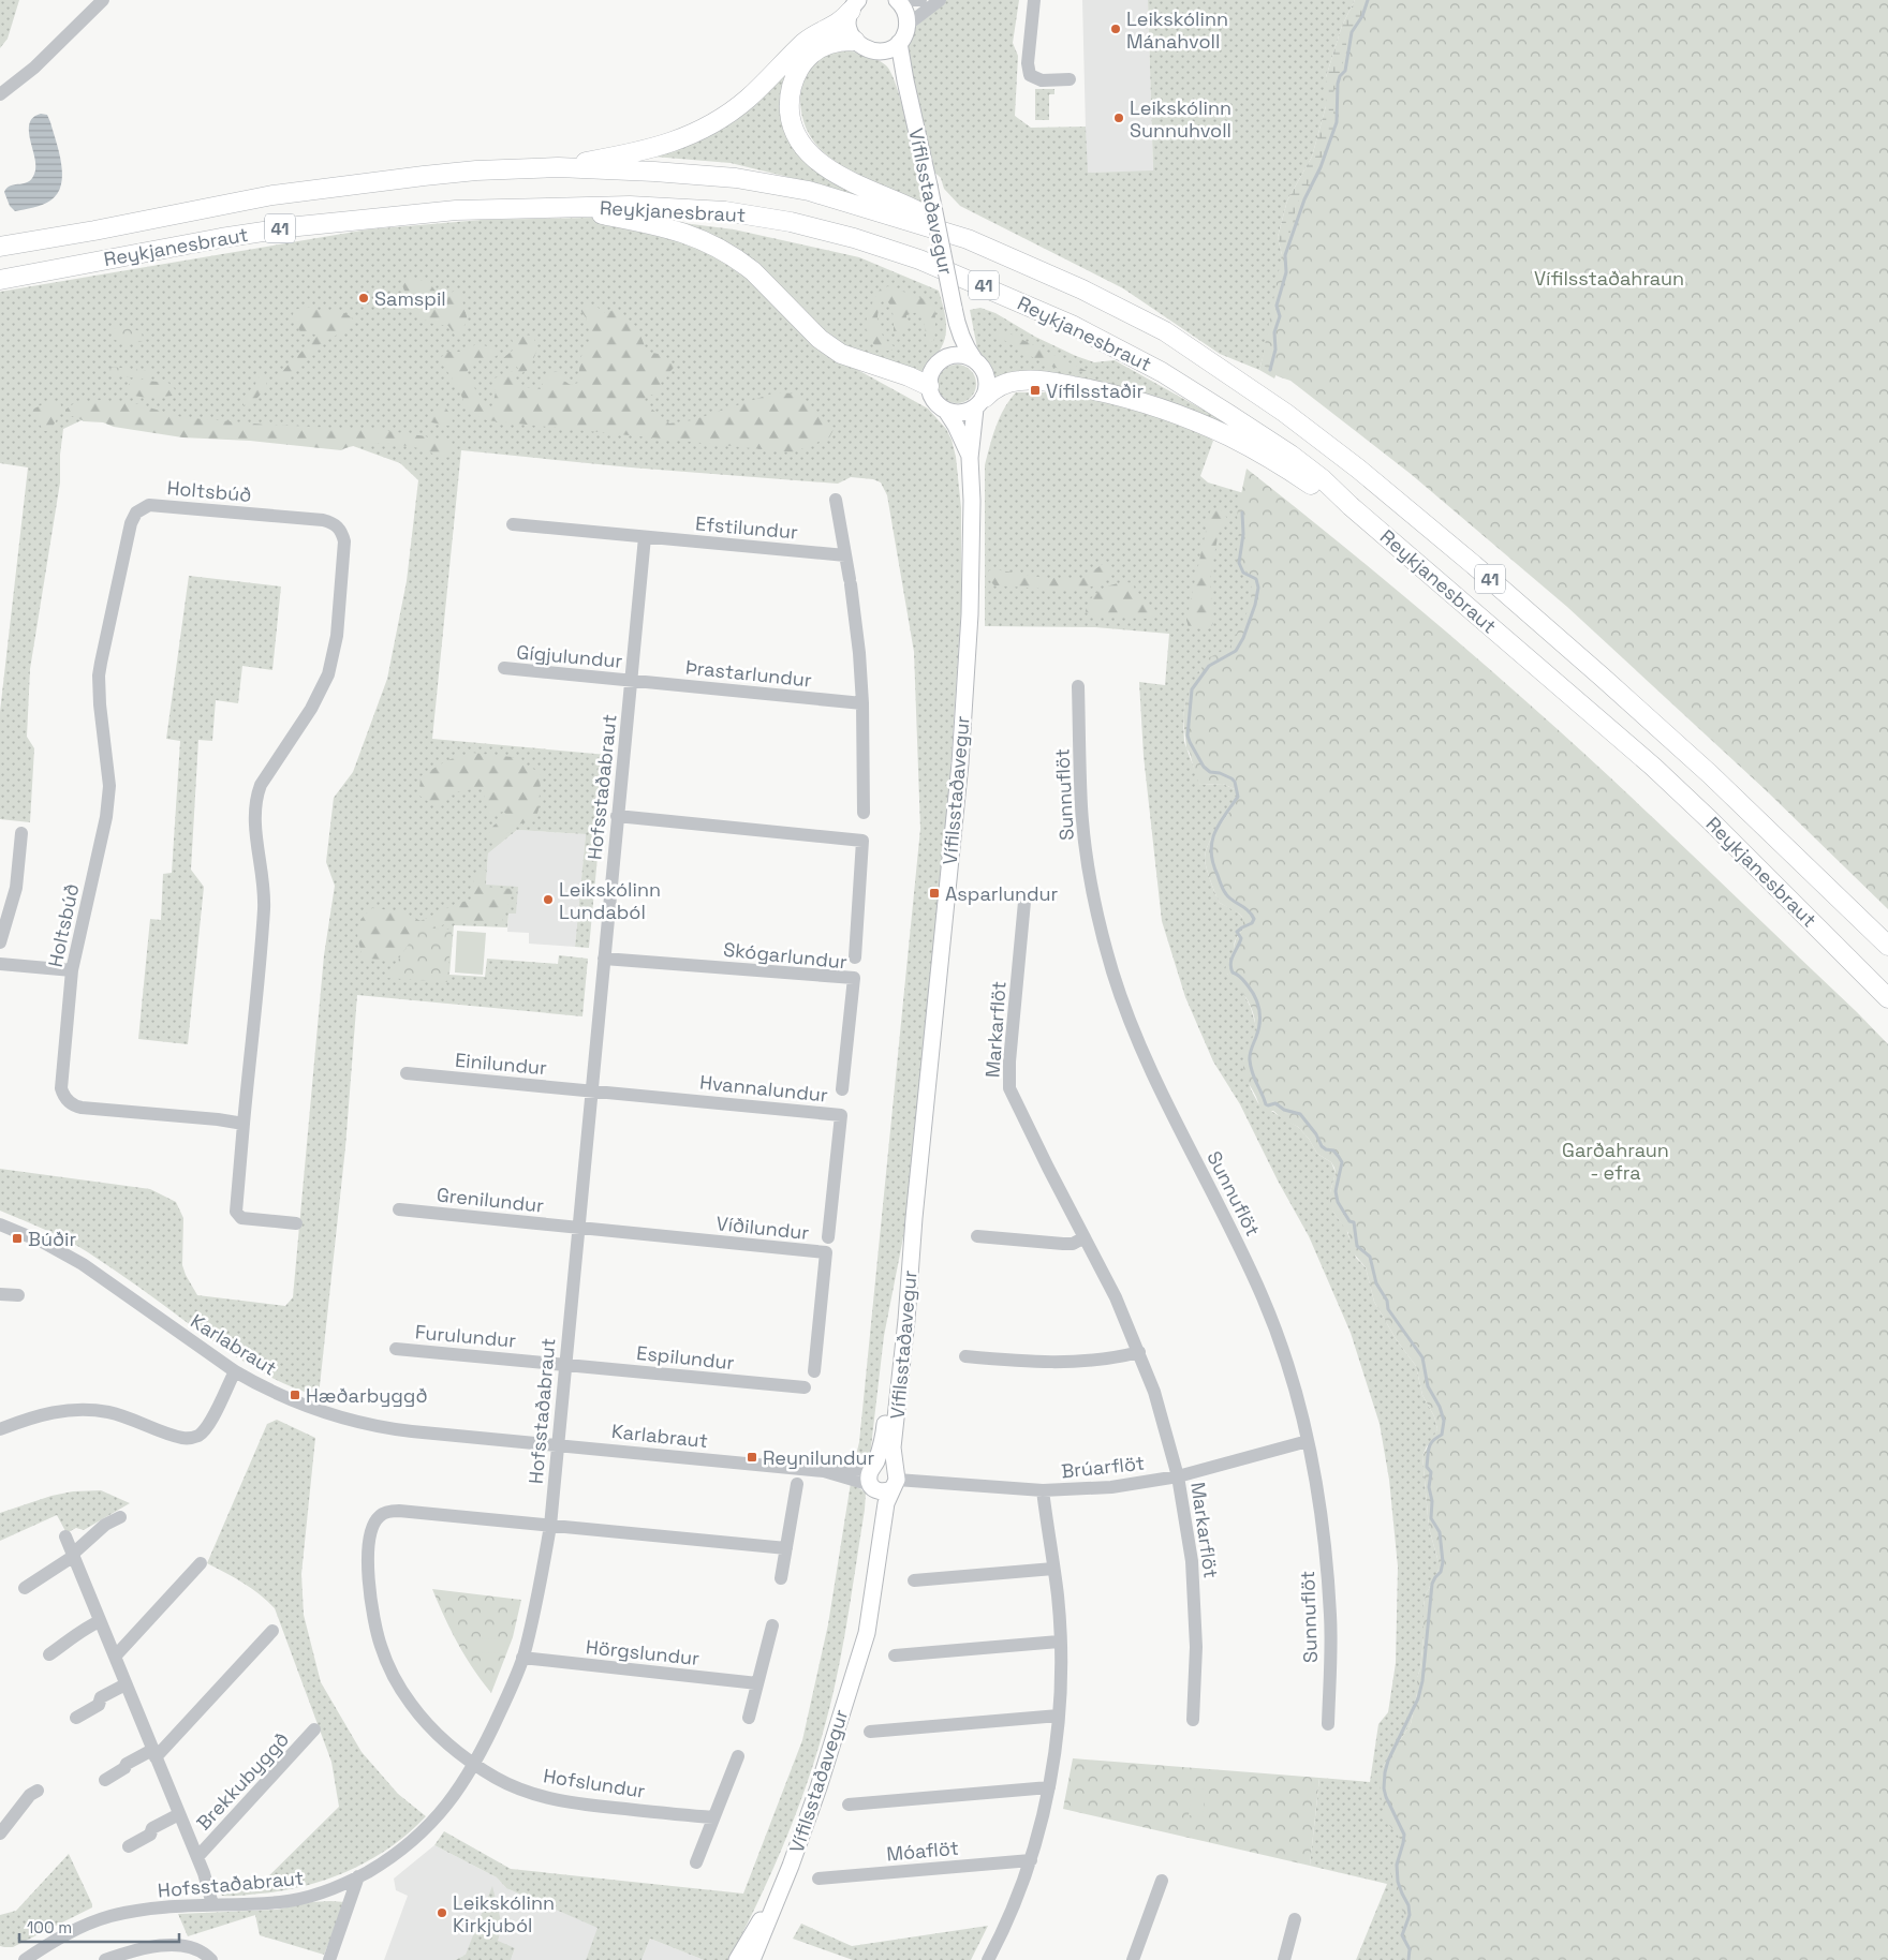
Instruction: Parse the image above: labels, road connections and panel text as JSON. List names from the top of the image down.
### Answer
{
  "streets": {
    "highway": ["Reykjanesbraut", "41"],
    "main road": ["Vífilsstaðavegur"],
    "street": [
      "Holtsbúð",
      "Efstilundur",
      "Gígjulundur",
      "Þrastarlundur",
      "Hofsstaðabraut",
      "Sunnuflöt",
      "Skógarlundur",
      "Markarflöt",
      "Einilundur",
      "Hvannalundur",
      "Grenilundur",
      "Víðilundur",
      "Furulundur",
      "Karlabraut",
      "Espilundur",
      "Brúarflöt",
      "Hörgslundur",
      "Brekkubyggð",
      "Hofslundur",
      "Móaflöt"
    ]
  },
  "crossings": [
    ["Vífilsstaðavegur", "Karlabraut"],
    ["Vífilsstaðavegur", "Brúarflöt"],
    ["Efstilundur", "Hofsstaðabraut"],
    ["Gígjulundur", "Þrastarlundur"],
    ["Gígjulundur", "Hofsstaðabraut"],
    ["Þrastarlundur", "Hofsstaðabraut"],
    ["Hofsstaðabraut", "Skógarlundur"],
    ["Hofsstaðabraut", "Einilundur"],
    ["Hofsstaðabraut", "Hvannalundur"],
    ["Hofsstaðabraut", "Grenilundur"],
    ["Hofsstaðabraut", "Víðilundur"],
    ["Hofsstaðabraut", "Furulundur"],
    ["Hofsstaðabraut", "Karlabraut"],
    ["Hofsstaðabraut", "Espilundur"],
    ["Hofsstaðabraut", "Hörgslundur"],
    ["Hofsstaðabraut", "Brekkubyggð"],
    ["Hofsstaðabraut", "Hofslundur"],
    ["Sunnuflöt", "Brúarflöt"],
    ["Markarflöt", "Brúarflöt"],
    ["Einilundur", "Hvannalundur"],
    ["Grenilundur", "Víðilundur"],
    ["Furulundur", "Espilundur"],
    ["Karlabraut", "Brúarflöt"]
  ],
  "parks": ["Vífilsstaðahraun", "Garðahraun - efra"],
  "places": {
    "other": [
      "Leikskólinn Mánahvoll",
      "Leikskólinn Sunnuhvoll",
      "Samspil",
      "Leikskólinn Lundaból",
      "Leikskólinn Kirkjuból"
    ],
    "transit": [
      "Vífilsstaðir",
      "Asparlundur",
      "Búðir",
      "Hæðarbyggð",
      "Reynilundur"
    ]
  },
  "scale_bar": "100 m"
}
